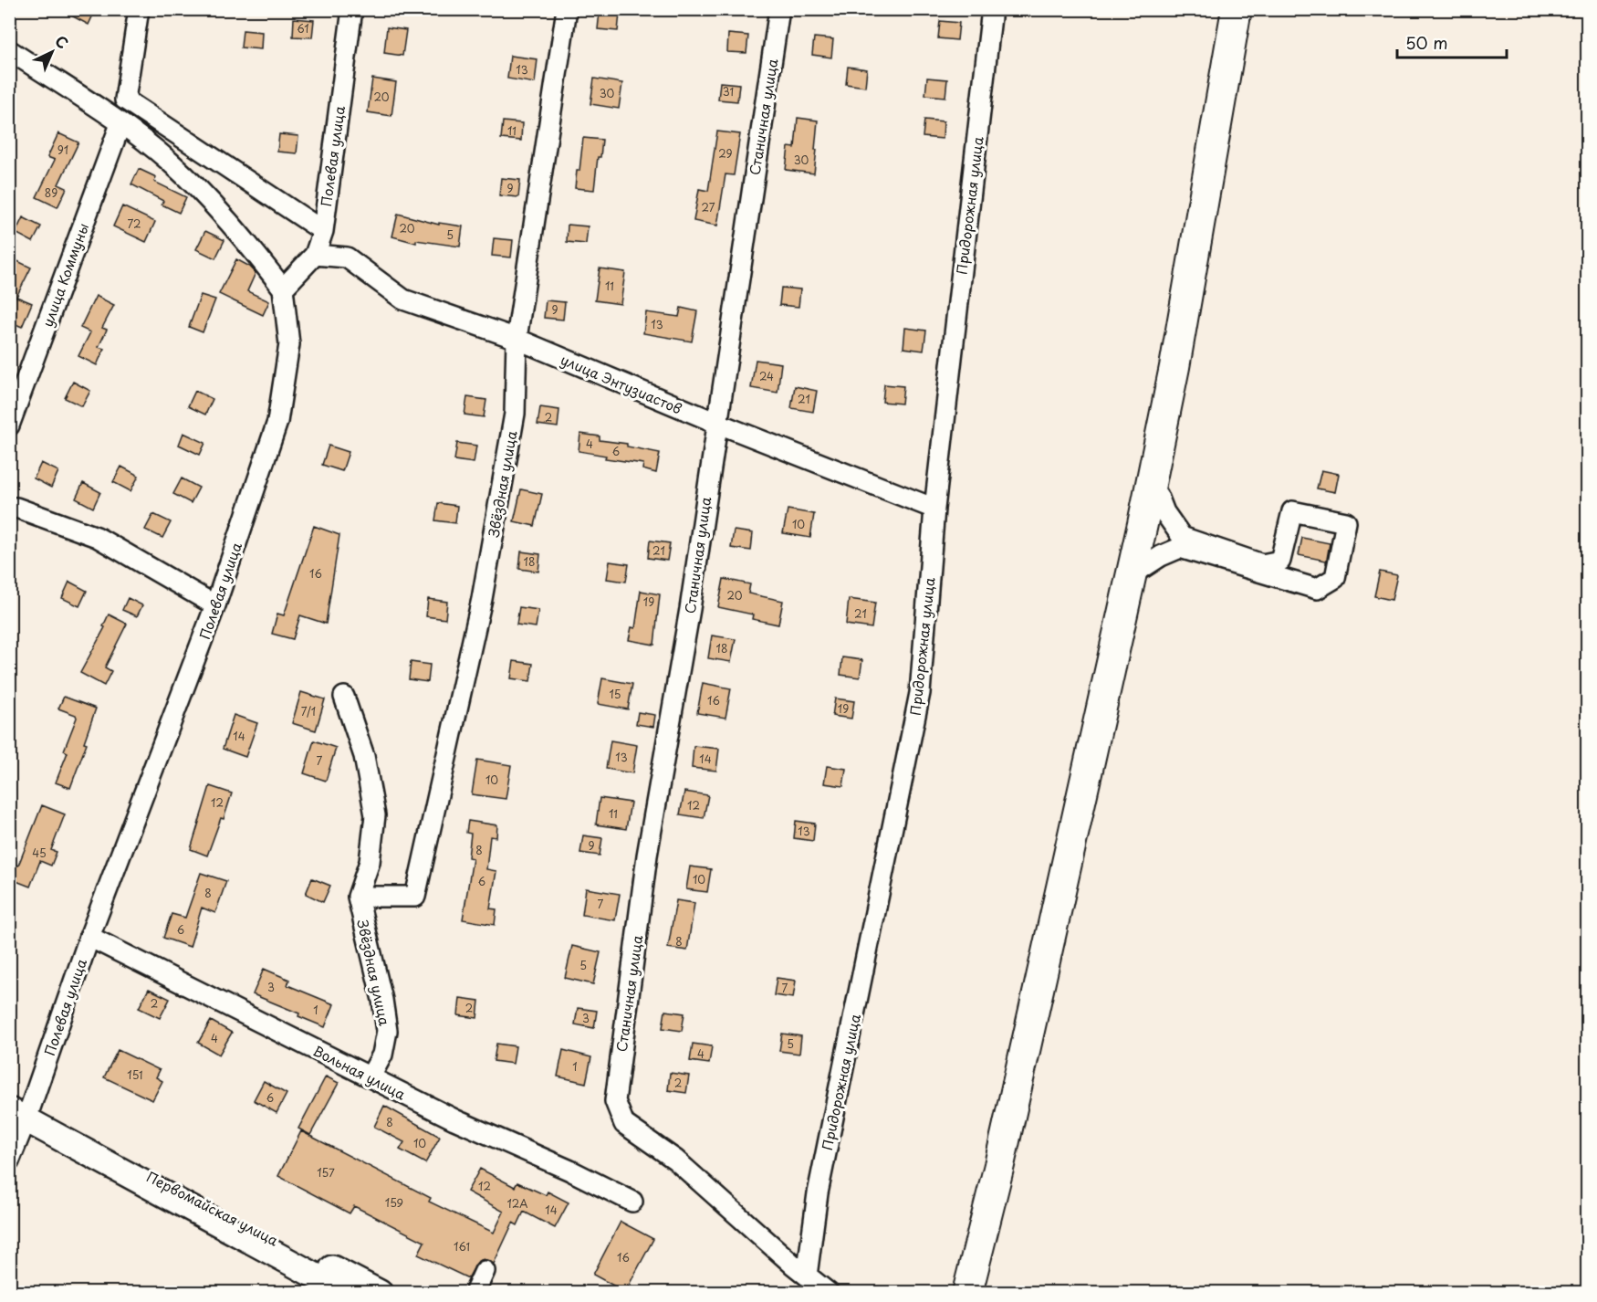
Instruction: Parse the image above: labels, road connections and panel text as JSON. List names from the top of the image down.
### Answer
{
  "streets": {
    "main road": ["Первомайская улица"],
    "street": [
      "Станичная улица",
      "Полевая улица",
      "Придорожная улица",
      "улица Коммуны",
      "улица Энтузиастов",
      "Звёздная улица",
      "Вольная улица"
    ]
  },
  "crossings": [
    ["Станичная улица", "Придорожная улица"],
    ["Станичная улица", "улица Энтузиастов"],
    ["Полевая улица", "улица Энтузиастов"],
    ["Полевая улица", "Вольная улица"],
    ["Полевая улица", "Первомайская улица"],
    ["Придорожная улица", "улица Энтузиастов"],
    ["улица Энтузиастов", "Звёздная улица"],
    ["Звёздная улица", "Вольная улица"]
  ],
  "house_numbers": [
    "61",
    "13",
    "31",
    "30",
    "20",
    "11",
    "91",
    "29",
    "30",
    "9",
    "89",
    "27",
    "72",
    "20",
    "5",
    "11",
    "9",
    "13",
    "24",
    "21",
    "2",
    "4",
    "6",
    "10",
    "21",
    "18",
    "16",
    "20",
    "19",
    "21",
    "18",
    "15",
    "16",
    "19",
    "7/1",
    "14",
    "13",
    "14",
    "7",
    "10",
    "12",
    "12",
    "11",
    "13",
    "9",
    "8",
    "45",
    "10",
    "6",
    "8",
    "7",
    "6",
    "8",
    "5",
    "3",
    "7",
    "2",
    "2",
    "1",
    "3",
    "4",
    "5",
    "4",
    "1",
    "151",
    "2",
    "6",
    "8",
    "10",
    "157",
    "12",
    "159",
    "12А",
    "14",
    "161",
    "16"
  ],
  "scale_bar": "50 m",
  "north": "top right"
}
